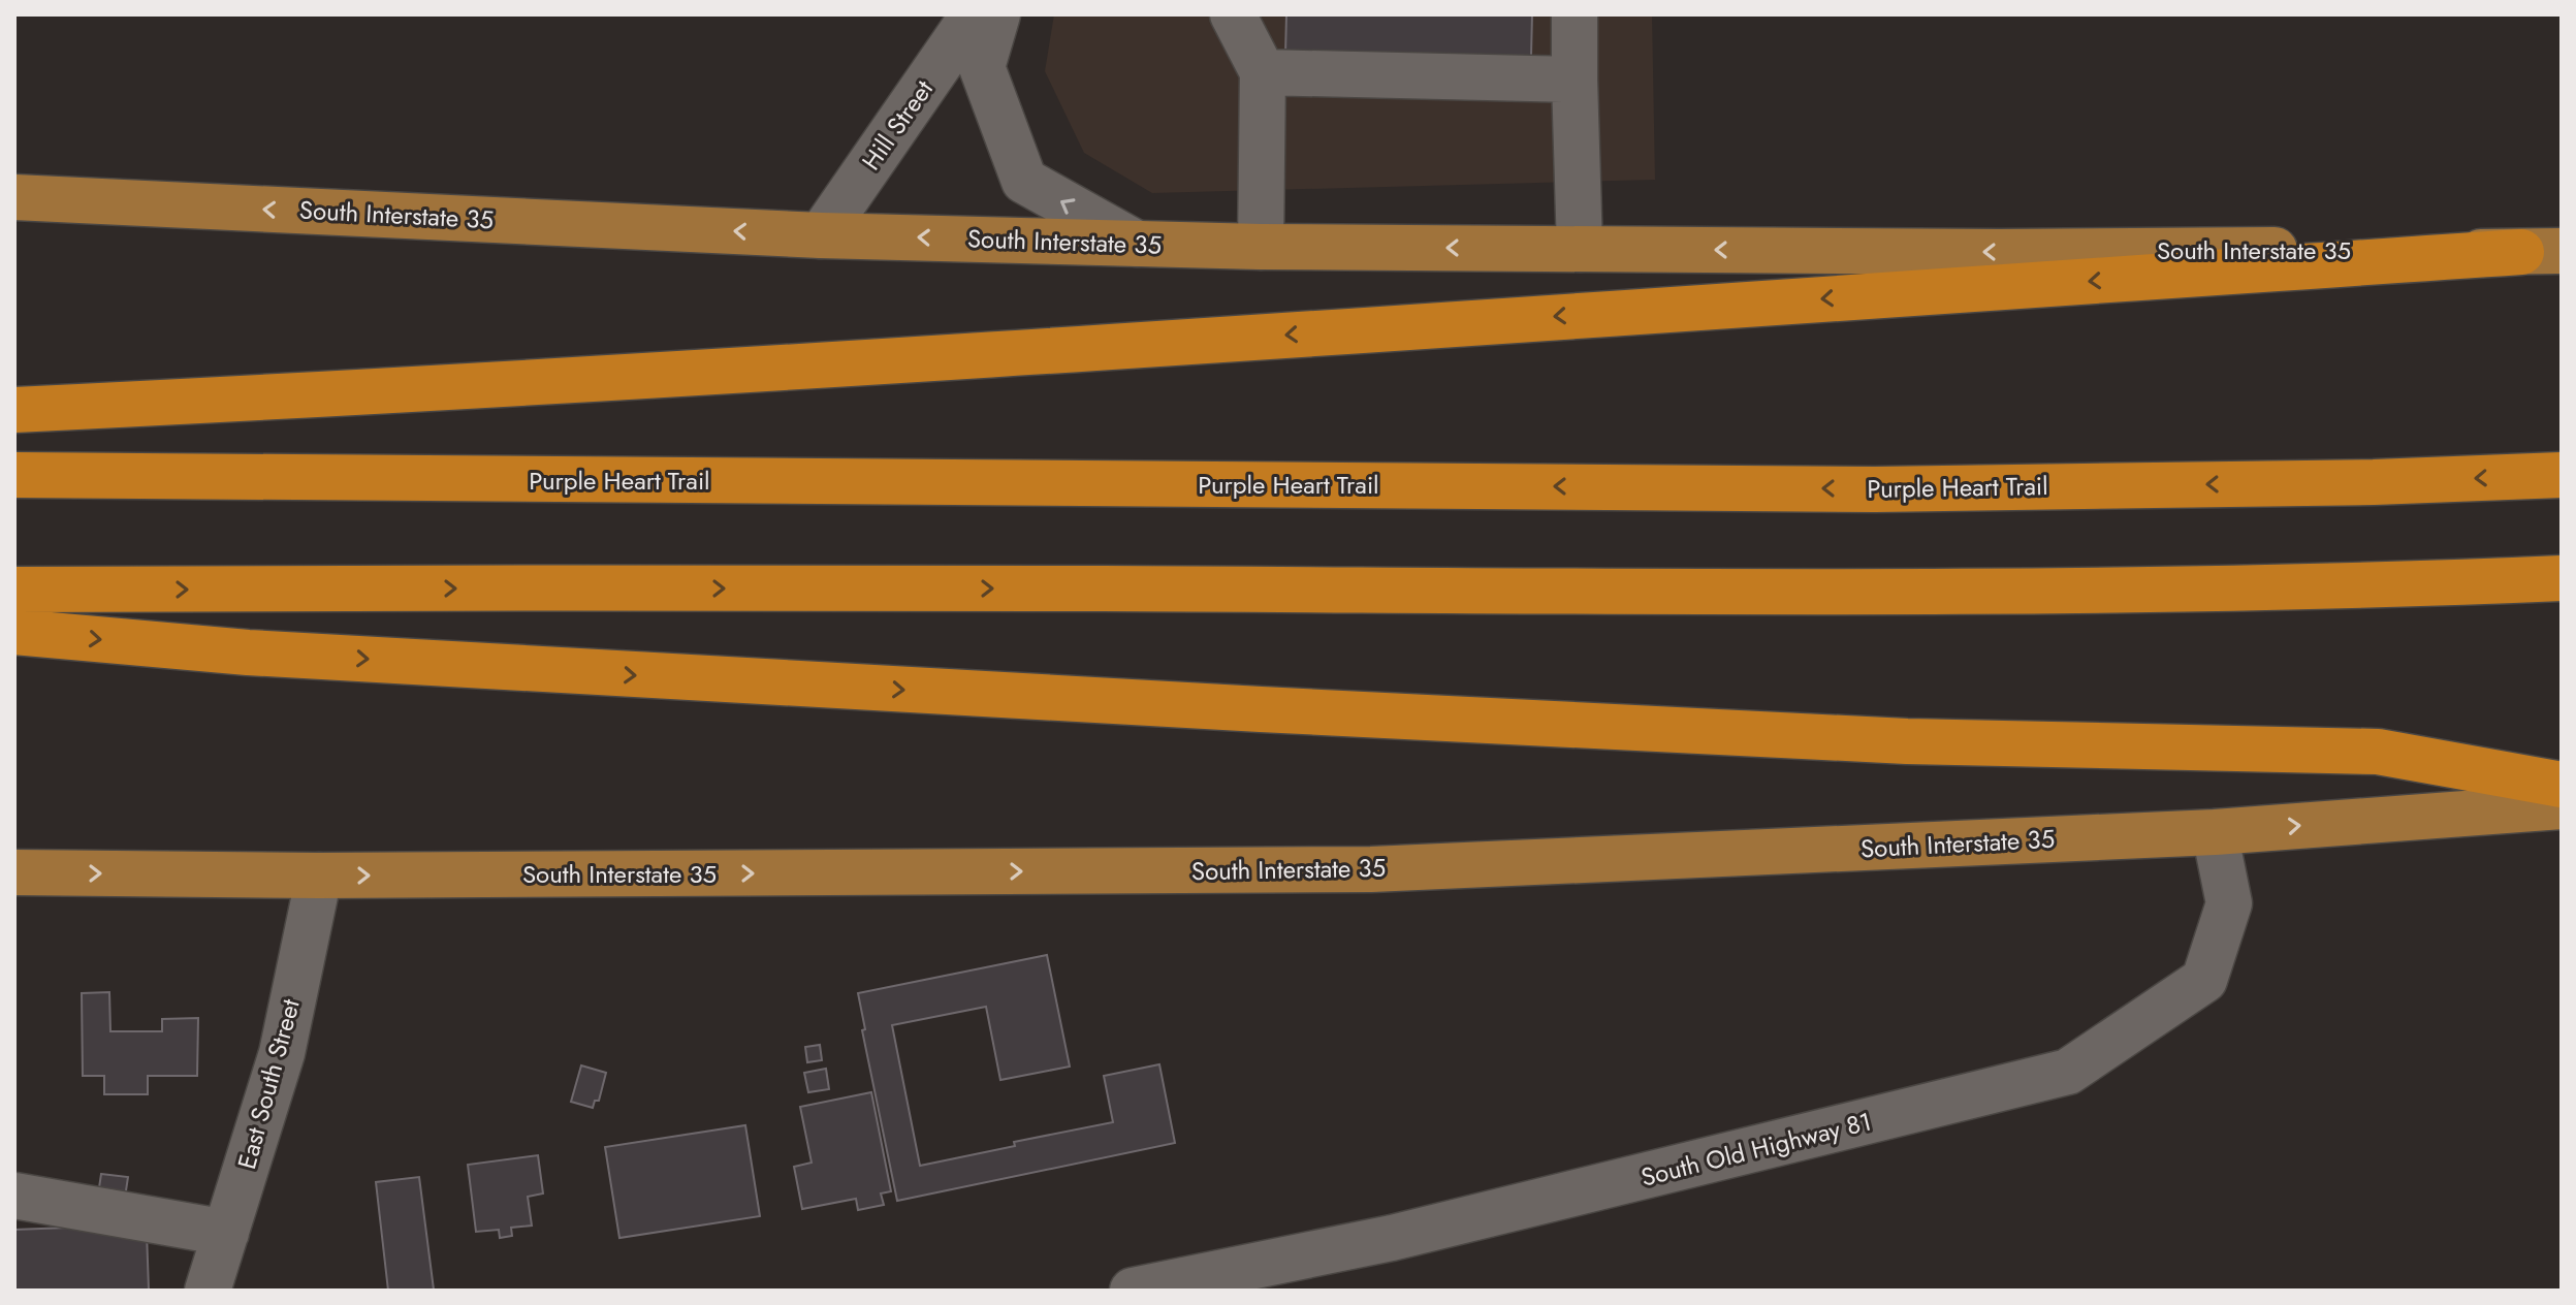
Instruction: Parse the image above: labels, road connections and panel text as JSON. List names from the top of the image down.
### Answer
{
  "streets": {
    "highway": ["Purple Heart Trail"],
    "main road": ["South Interstate 35"],
    "street": ["Hill Street", "East South Street", "South Old Highway 81"]
  },
  "crossings": [
    ["Hill Street", "South Interstate 35"],
    ["South Interstate 35", "East South Street"],
    ["South Interstate 35", "South Old Highway 81"]
  ]
}
